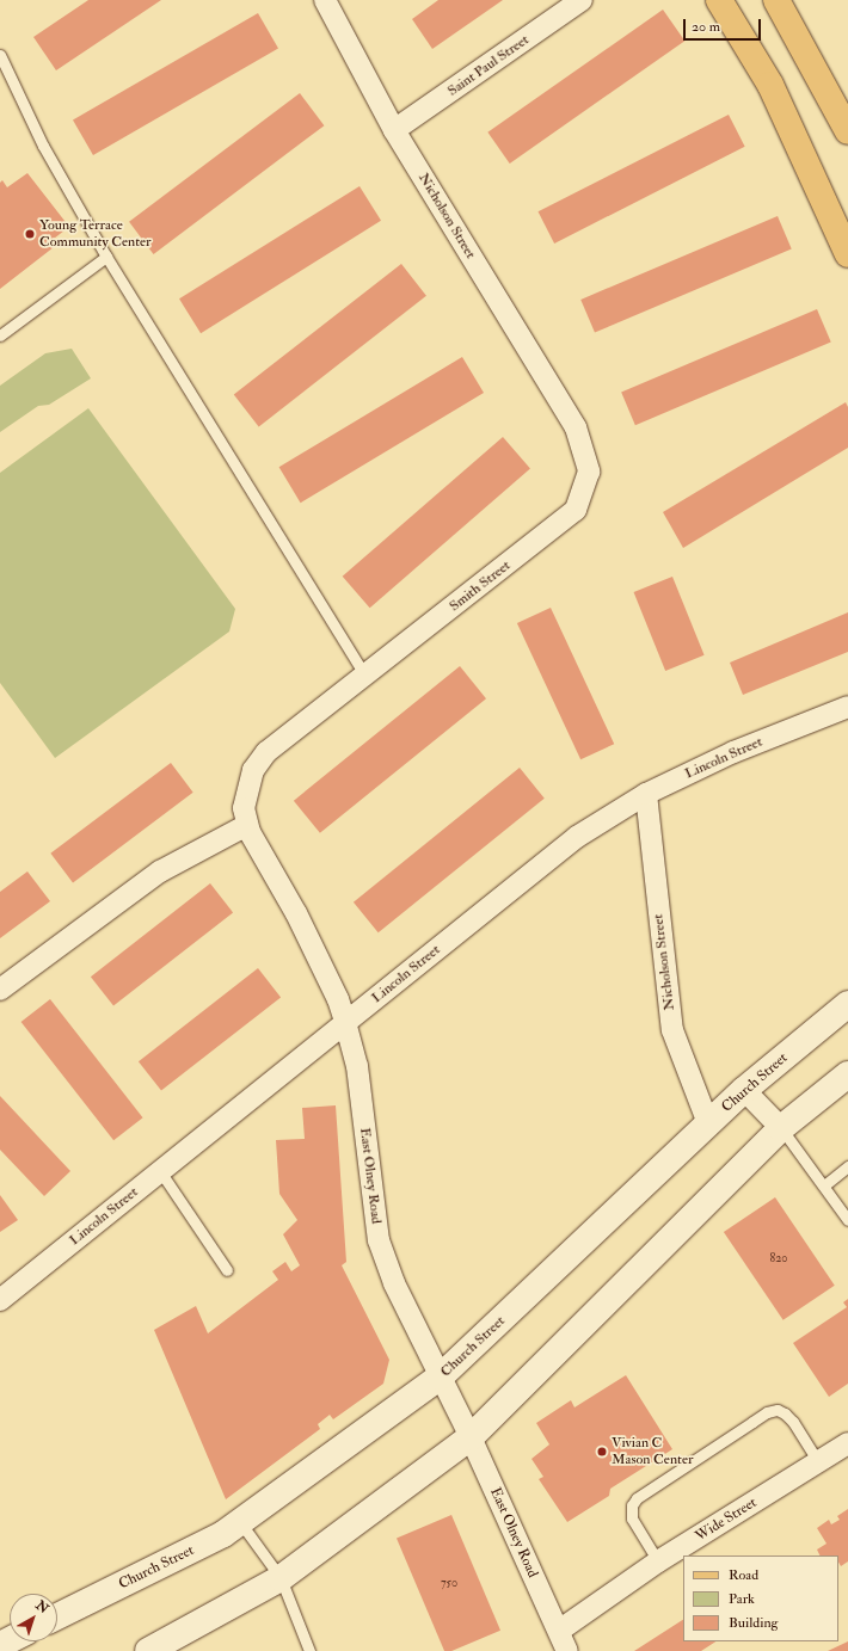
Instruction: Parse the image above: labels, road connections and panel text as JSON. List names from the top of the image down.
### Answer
{
  "streets": {
    "main road": ["Church Street"],
    "street": [
      "Saint Paul Street",
      "Nicholson Street",
      "Smith Street",
      "Lincoln Street",
      "East Olney Road",
      "Wide Street"
    ]
  },
  "crossings": [
    ["Saint Paul Street", "Nicholson Street"],
    ["Nicholson Street", "Smith Street"],
    ["Nicholson Street", "Lincoln Street"],
    ["Nicholson Street", "Church Street"],
    ["Smith Street", "East Olney Road"],
    ["Lincoln Street", "East Olney Road"],
    ["Church Street", "East Olney Road"],
    ["East Olney Road", "Wide Street"]
  ],
  "places": ["Young Terrace Community Center", "Vivian C Mason Center"],
  "house_numbers": ["820", "750"],
  "legend": ["Road", "Park", "Building"],
  "scale_bar": "20 m",
  "north": "top right"
}
